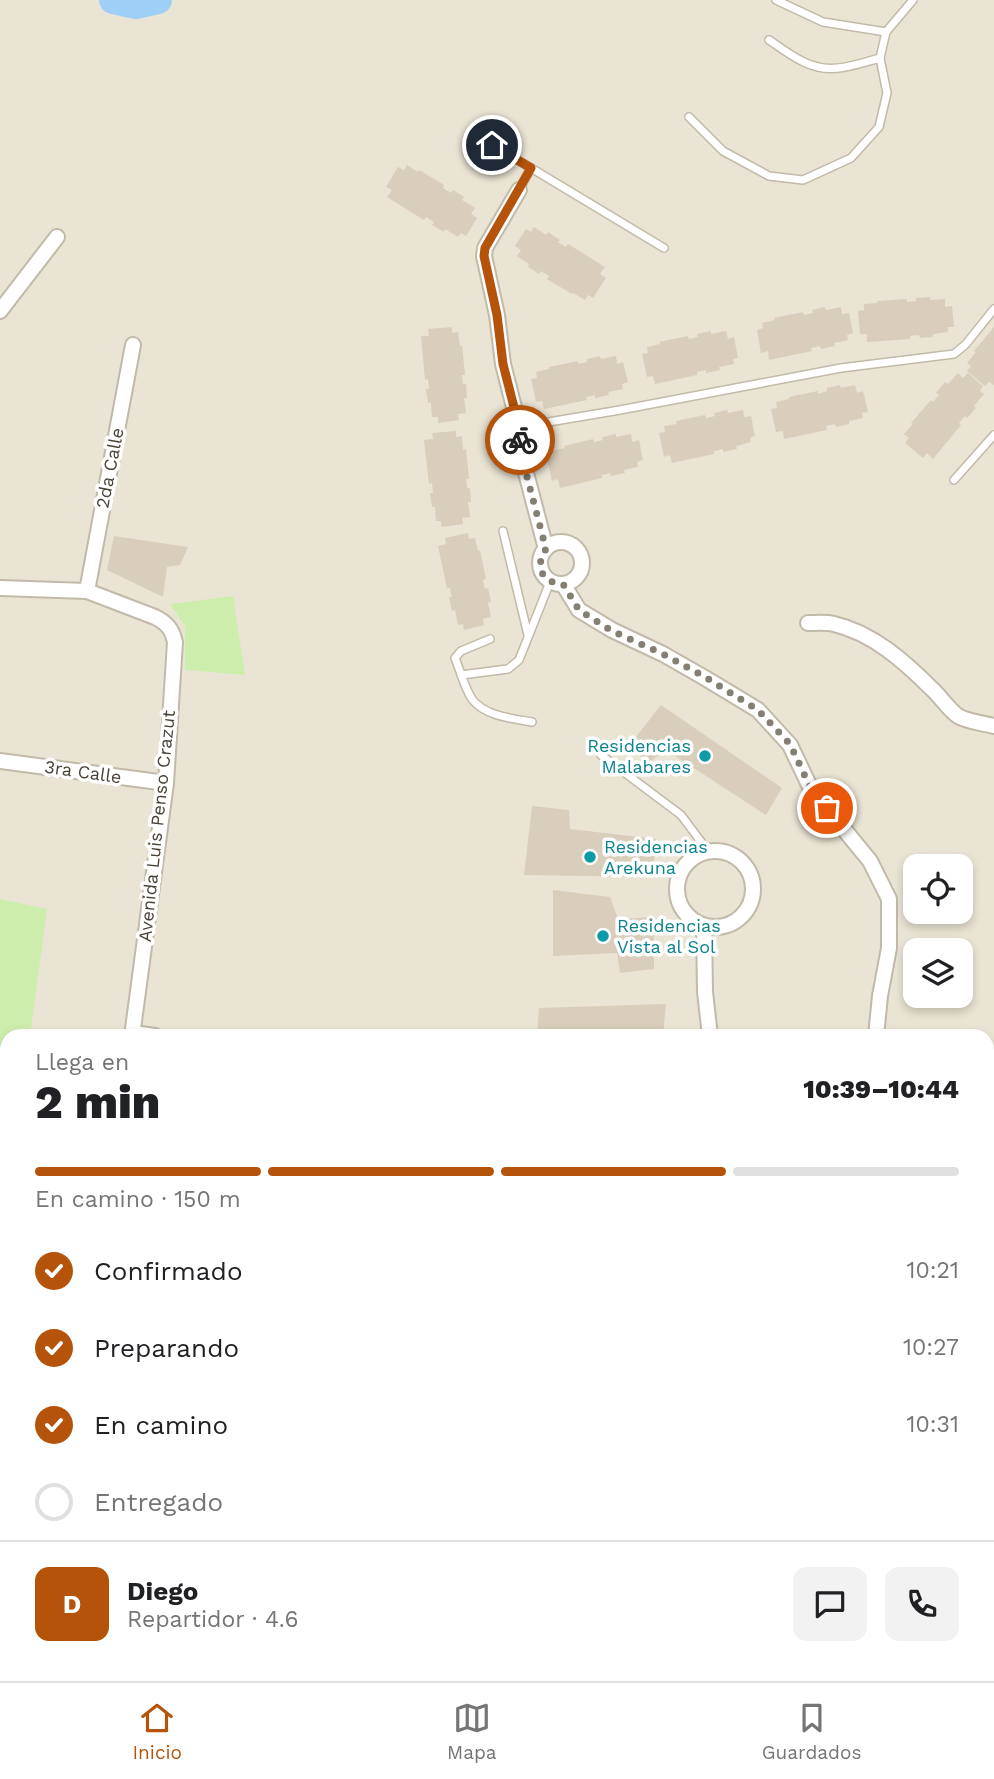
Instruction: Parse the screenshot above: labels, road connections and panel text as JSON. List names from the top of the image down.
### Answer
{
  "streets": {
    "street": ["2da Calle", "3ra Calle", "Avenida Luis Penso Crazut"]
  },
  "crossings": [
    ["2da Calle", "Avenida Luis Penso Crazut"],
    ["3ra Calle", "Avenida Luis Penso Crazut"]
  ],
  "places": ["Residencias Malabares", "Residencias Arekuna", "Residencias Vista al Sol"],
  "page": {
    "heading": ["2 min", "Llega en", "10:39–10:44"],
    "panel": ["Diego", "Repartidor · 4.6"],
    "bar": "En camino · 150 m",
    "list": [
      ["Confirmado", "10:21"],
      ["Preparando", "10:27"],
      ["En camino", "10:31"],
      "Entregado"
    ],
    "round": "D",
    "tabs": ["Inicio", "Mapa", "Guardados"]
  }
}
